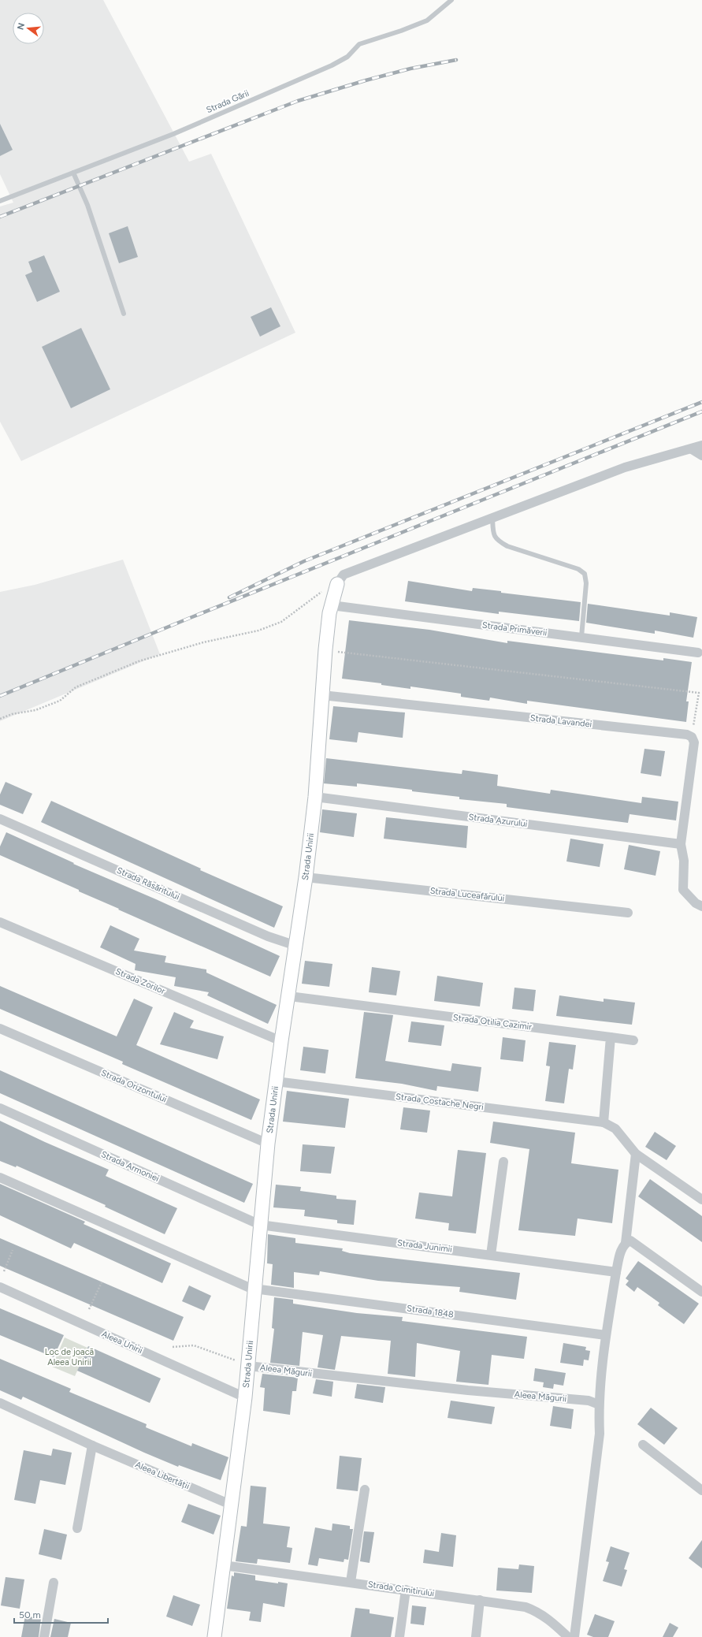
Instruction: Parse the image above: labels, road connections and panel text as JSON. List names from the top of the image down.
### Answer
{
  "streets": {
    "street": [
      "Strada Primăverii",
      "Strada Lavandei",
      "Strada Azurului",
      "Strada Unirii",
      "Strada Răsăritului",
      "Strada Luceafǎrului",
      "Strada Zorilor",
      "Strada Otilia Cazimir",
      "Strada Orizontului",
      "Strada Costache Negri",
      "Strada Armoniei",
      "Strada Junimii",
      "Strada 1848",
      "Aleea Unirii",
      "Aleea Măgurii",
      "Aleea Libertății",
      "Strada Cimitirului"
    ],
    "lane": ["Strada Gării"]
  },
  "crossings": [
    ["Strada Primăverii", "Strada Unirii"],
    ["Strada Lavandei", "Strada Unirii"],
    ["Strada Azurului", "Strada Unirii"],
    ["Strada Unirii", "Strada Răsăritului"],
    ["Strada Unirii", "Strada Luceafǎrului"],
    ["Strada Unirii", "Strada Zorilor"],
    ["Strada Unirii", "Strada Otilia Cazimir"],
    ["Strada Unirii", "Strada Orizontului"],
    ["Strada Unirii", "Strada Costache Negri"],
    ["Strada Unirii", "Strada Armoniei"],
    ["Strada Unirii", "Strada Junimii"],
    ["Strada Unirii", "Strada 1848"],
    ["Strada Unirii", "Aleea Unirii"],
    ["Strada Unirii", "Aleea Măgurii"],
    ["Strada Unirii", "Aleea Libertății"],
    ["Strada Unirii", "Strada Cimitirului"],
    ["Strada Armoniei", "Strada Junimii"]
  ],
  "parks": ["Loc de joacă Aleea Unirii"],
  "scale_bar": "50 m",
  "north": "left"
}
